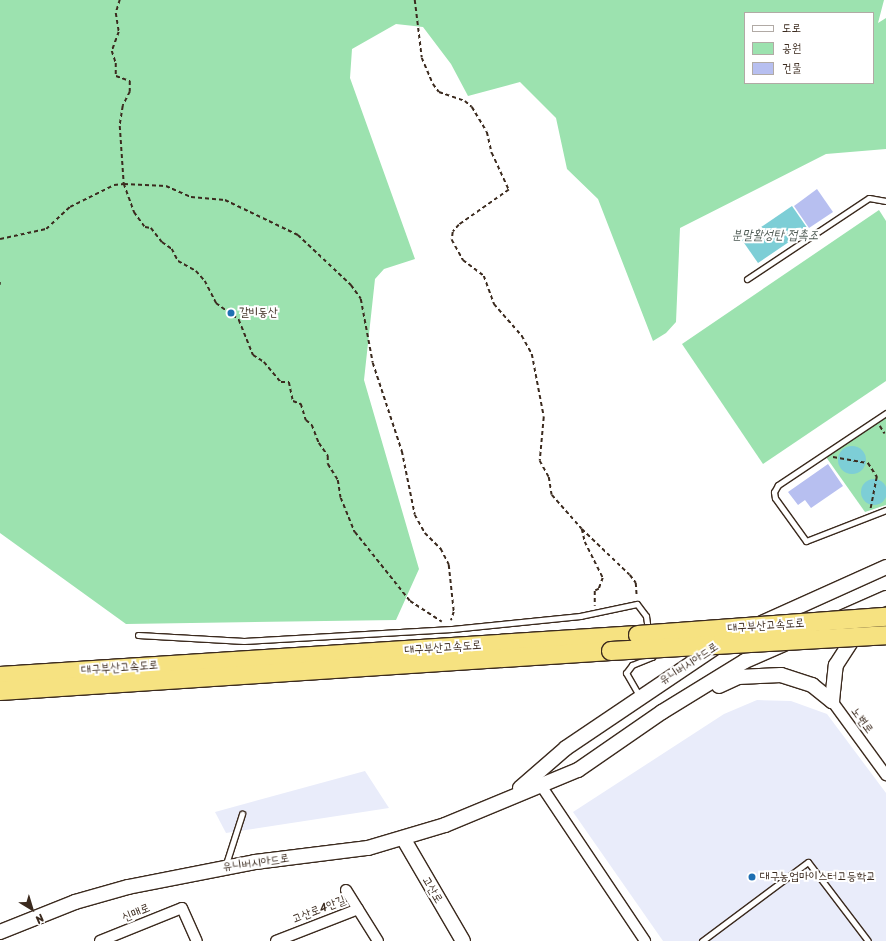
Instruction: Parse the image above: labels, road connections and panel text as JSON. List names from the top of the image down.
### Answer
{
  "streets": {
    "highway": ["대구부산고속도로"],
    "main road": ["유니버시아드로", "고산로"],
    "street": ["노변로", "고산로4안길", "신매로"]
  },
  "crossings": [
    ["유니버시아드로", "고산로"]
  ],
  "water": ["분말활성탄 접촉조"],
  "places": ["갈비동산", "대구농업마이스터고등학교"],
  "legend": ["도로", "공원", "건물"],
  "north": "bottom right"
}
